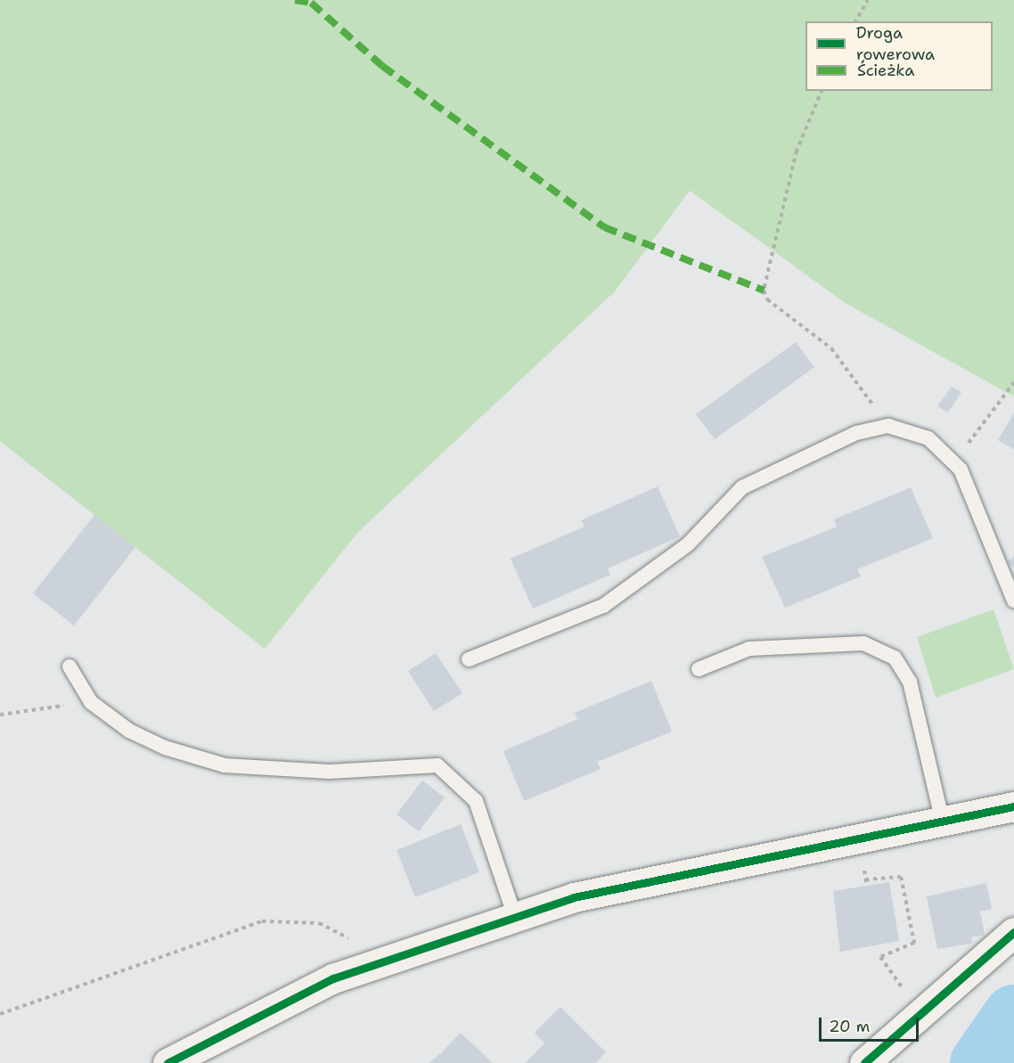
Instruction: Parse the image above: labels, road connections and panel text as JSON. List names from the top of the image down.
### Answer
{
  "legend": ["Droga rowerowa", "Ścieżka"],
  "scale_bar": "20 m"
}
